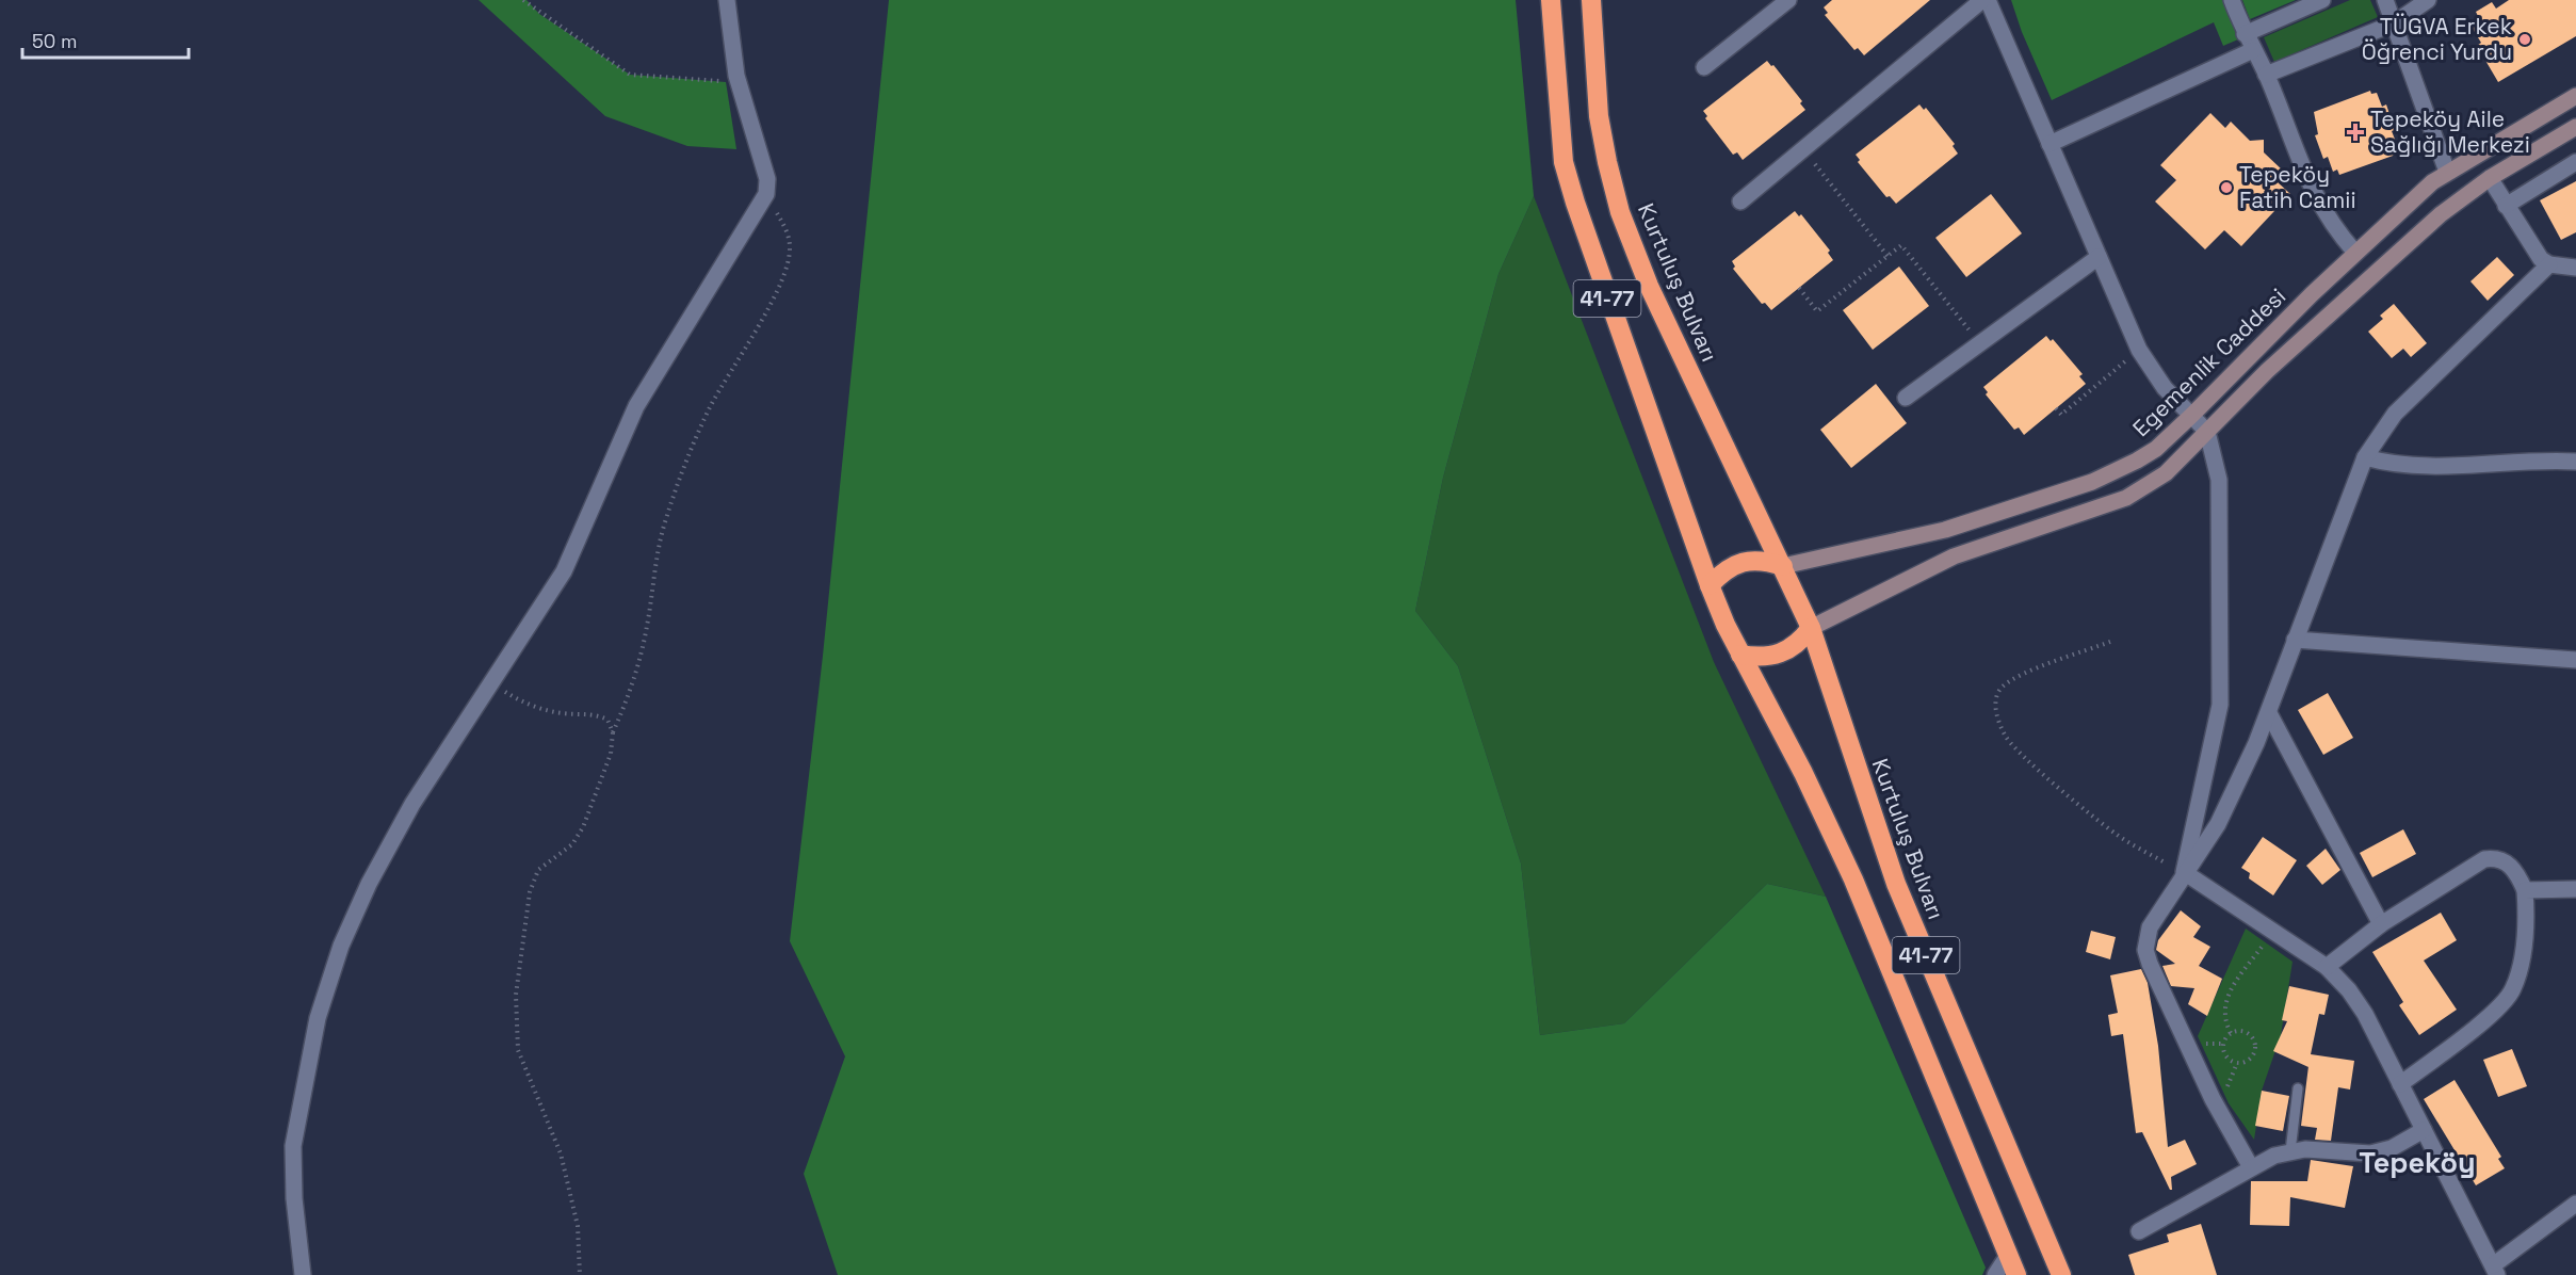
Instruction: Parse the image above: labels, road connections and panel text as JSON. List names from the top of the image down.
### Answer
{
  "streets": {
    "highway": ["Kurtuluş Bulvarı", "41-77"],
    "main road": ["Egemenlik Caddesi"]
  },
  "crossings": [
    ["Kurtuluş Bulvarı", "41-77"],
    ["Kurtuluş Bulvarı", "Egemenlik Caddesi"],
    ["41-77", "Egemenlik Caddesi"]
  ],
  "districts": ["Tepeköy"],
  "places": {
    "other": ["TÜGVA Erkek Öğrenci Yurdu", "Tepeköy Fatih Camii"],
    "health": ["Tepeköy Aile Sağlığı Merkezi"]
  },
  "scale_bar": "50 m"
}
